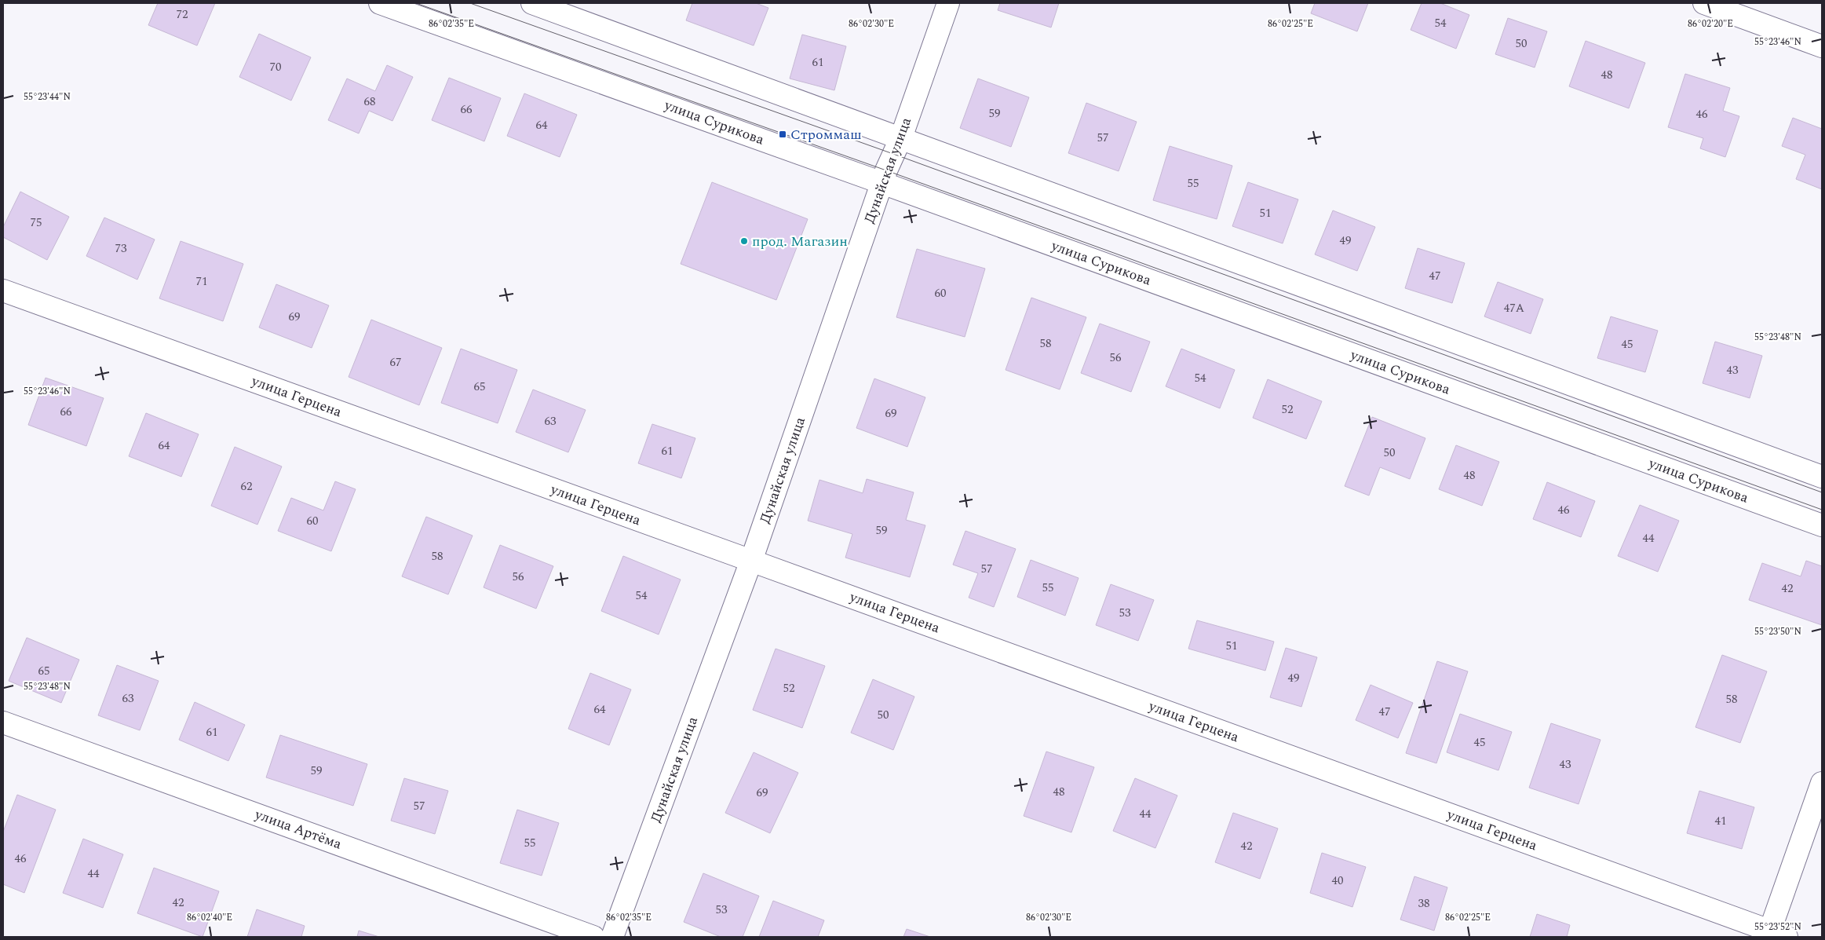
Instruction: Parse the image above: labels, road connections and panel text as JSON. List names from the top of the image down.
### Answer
{
  "streets": {
    "street": [
      "улица Сурикова",
      "Дунайская улица",
      "улица Герцена",
      "улица Артёма"
    ]
  },
  "crossings": [
    ["улица Сурикова", "Дунайская улица"],
    ["Дунайская улица", "улица Герцена"]
  ],
  "places": {
    "transit": ["Строммаш"],
    "other": ["прод. Магазин"]
  },
  "house_numbers": [
    "72",
    "54",
    "50",
    "61",
    "70",
    "48",
    "68",
    "66",
    "59",
    "46",
    "64",
    "57",
    "55",
    "51",
    "75",
    "49",
    "73",
    "47",
    "71",
    "60",
    "47А",
    "69",
    "58",
    "45",
    "56",
    "67",
    "43",
    "54",
    "65",
    "52",
    "66",
    "69",
    "63",
    "64",
    "61",
    "50",
    "48",
    "62",
    "46",
    "60",
    "59",
    "44",
    "58",
    "57",
    "56",
    "55",
    "42",
    "54",
    "53",
    "51",
    "65",
    "49",
    "52",
    "63",
    "58",
    "64",
    "47",
    "50",
    "61",
    "45",
    "43",
    "59",
    "48",
    "69",
    "57",
    "44",
    "41",
    "55",
    "42",
    "46",
    "44",
    "40",
    "42",
    "38",
    "53"
  ],
  "coordinates": [
    "86°02'35\"E",
    "86°02'30\"E",
    "86°02'25\"E",
    "86°02'20\"E",
    "55°23'46\"N",
    "55°23'44\"N",
    "55°23'48\"N",
    "55°23'50\"N",
    "86°02'40\"E",
    "55°23'52\"N"
  ]
}
